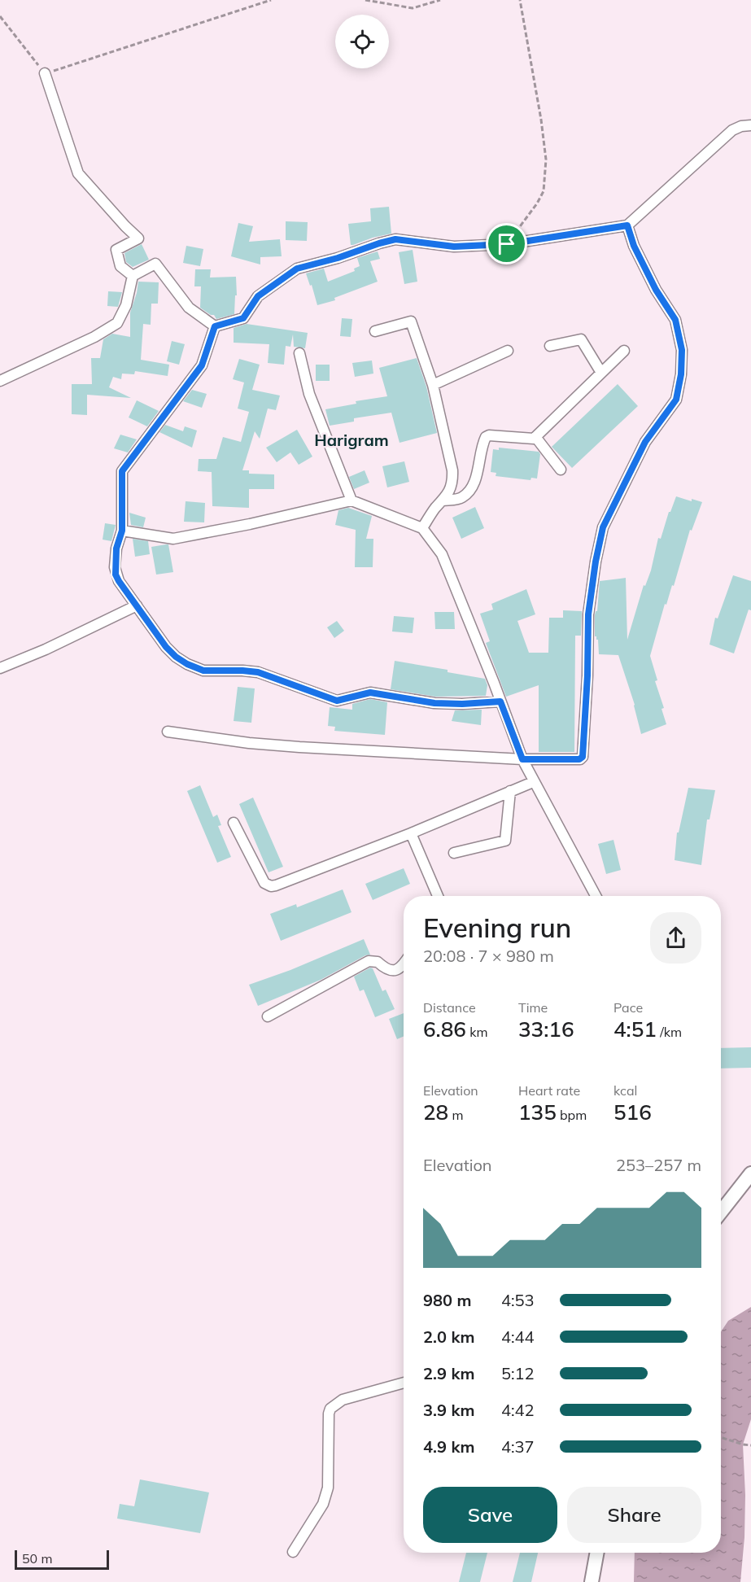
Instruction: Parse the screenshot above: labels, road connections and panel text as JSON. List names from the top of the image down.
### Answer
{
  "districts": ["Harigram"],
  "scale_bar": "50 m",
  "page": {
    "heading": ["Evening run", "20:08 · 7 × 980 m"],
    "stats": [
      ["Distance", "6.86 km"],
      ["Time", "33:16"],
      ["Pace", "4:51 /km"],
      ["Elevation", "28 m"],
      ["Heart rate", "135 bpm"],
      ["kcal", "516"]
    ],
    "chart": ["Elevation", "253–257 m"],
    "list": [
      {
        "name": "980 m",
        "note": "4:53"
      },
      {
        "name": "2.0 km",
        "note": "4:44"
      },
      {
        "name": "2.9 km",
        "note": "5:12"
      },
      {
        "name": "3.9 km",
        "note": "4:42"
      },
      {
        "name": "4.9 km",
        "note": "4:37"
      }
    ],
    "buttons": ["Save", "Share"],
    "scale": "50 m"
  }
}
